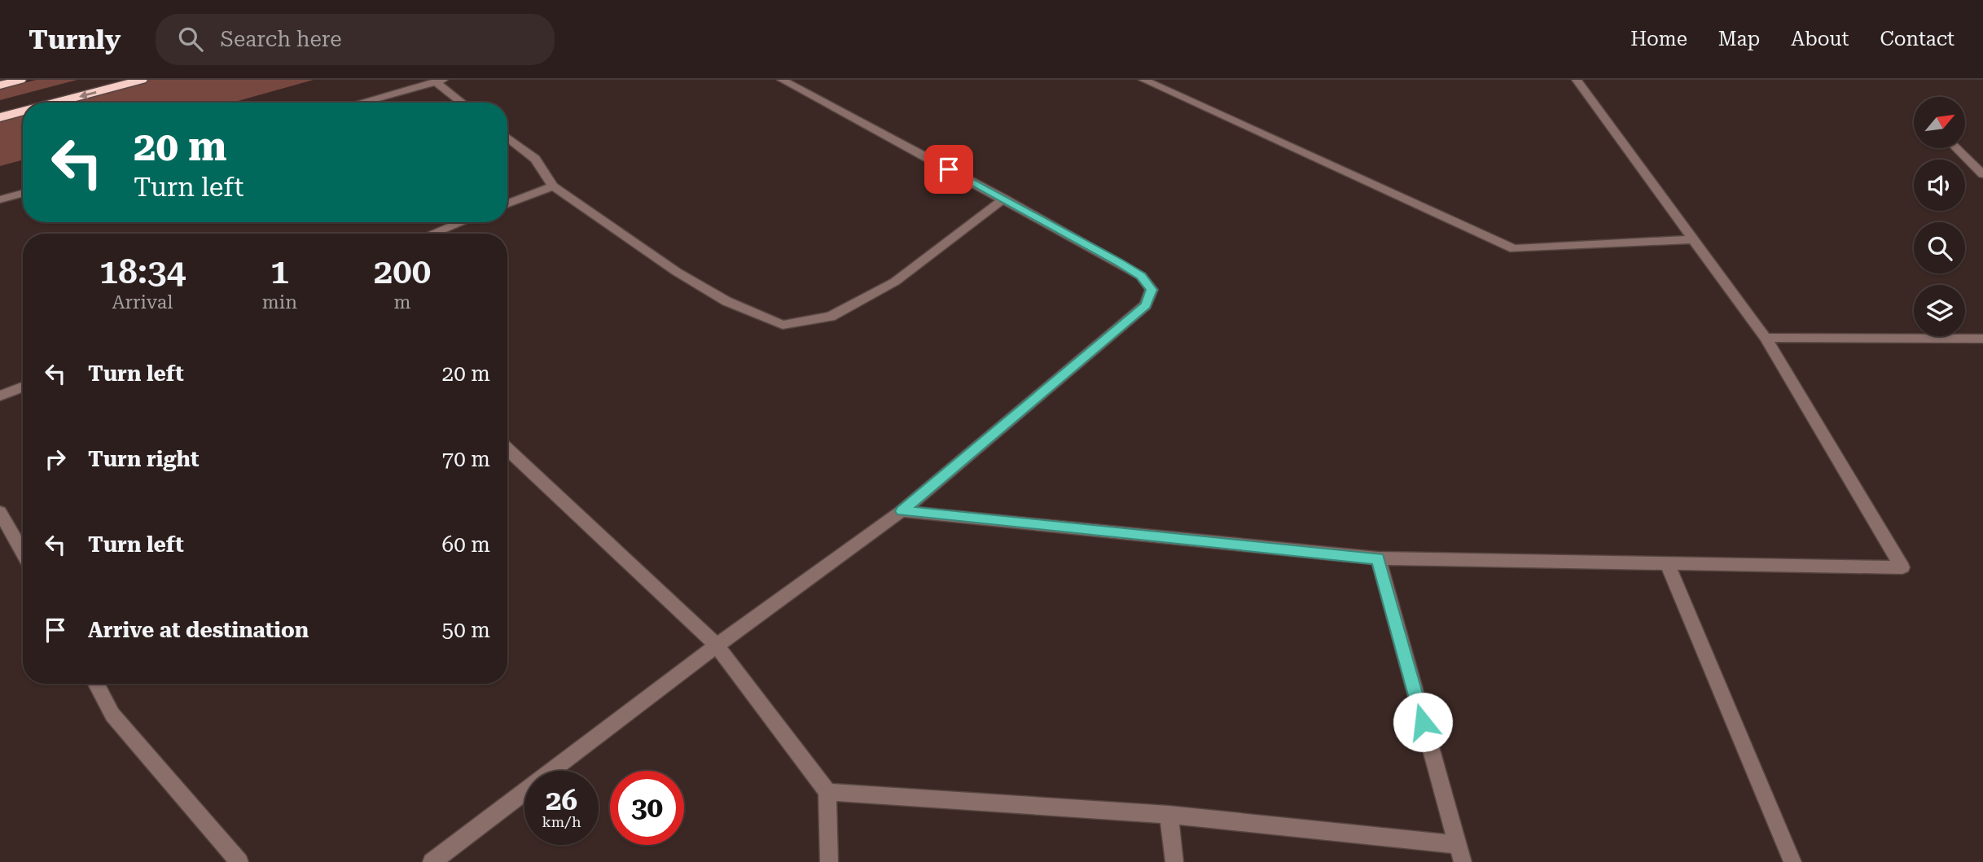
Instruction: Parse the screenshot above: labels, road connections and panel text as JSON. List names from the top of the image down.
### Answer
{
  "north": "top right",
  "page": {
    "header": "Turnly",
    "search": "Search here",
    "nav": [
      "Home",
      "Map",
      "About",
      "Contact"
    ],
    "turn": ["20 m", "Turn left"],
    "eta": [
      "18:34",
      "Arrival",
      "1",
      "min",
      "200",
      "m"
    ],
    "list": [
      {
        "name": "Turn left",
        "value": "20 m"
      },
      {
        "name": "Turn right",
        "value": "70 m"
      },
      {
        "name": "Turn left",
        "value": "60 m"
      },
      {
        "name": "Arrive at destination",
        "value": "50 m"
      }
    ],
    "speed": "26 km/h",
    "limit": "30"
  }
}
